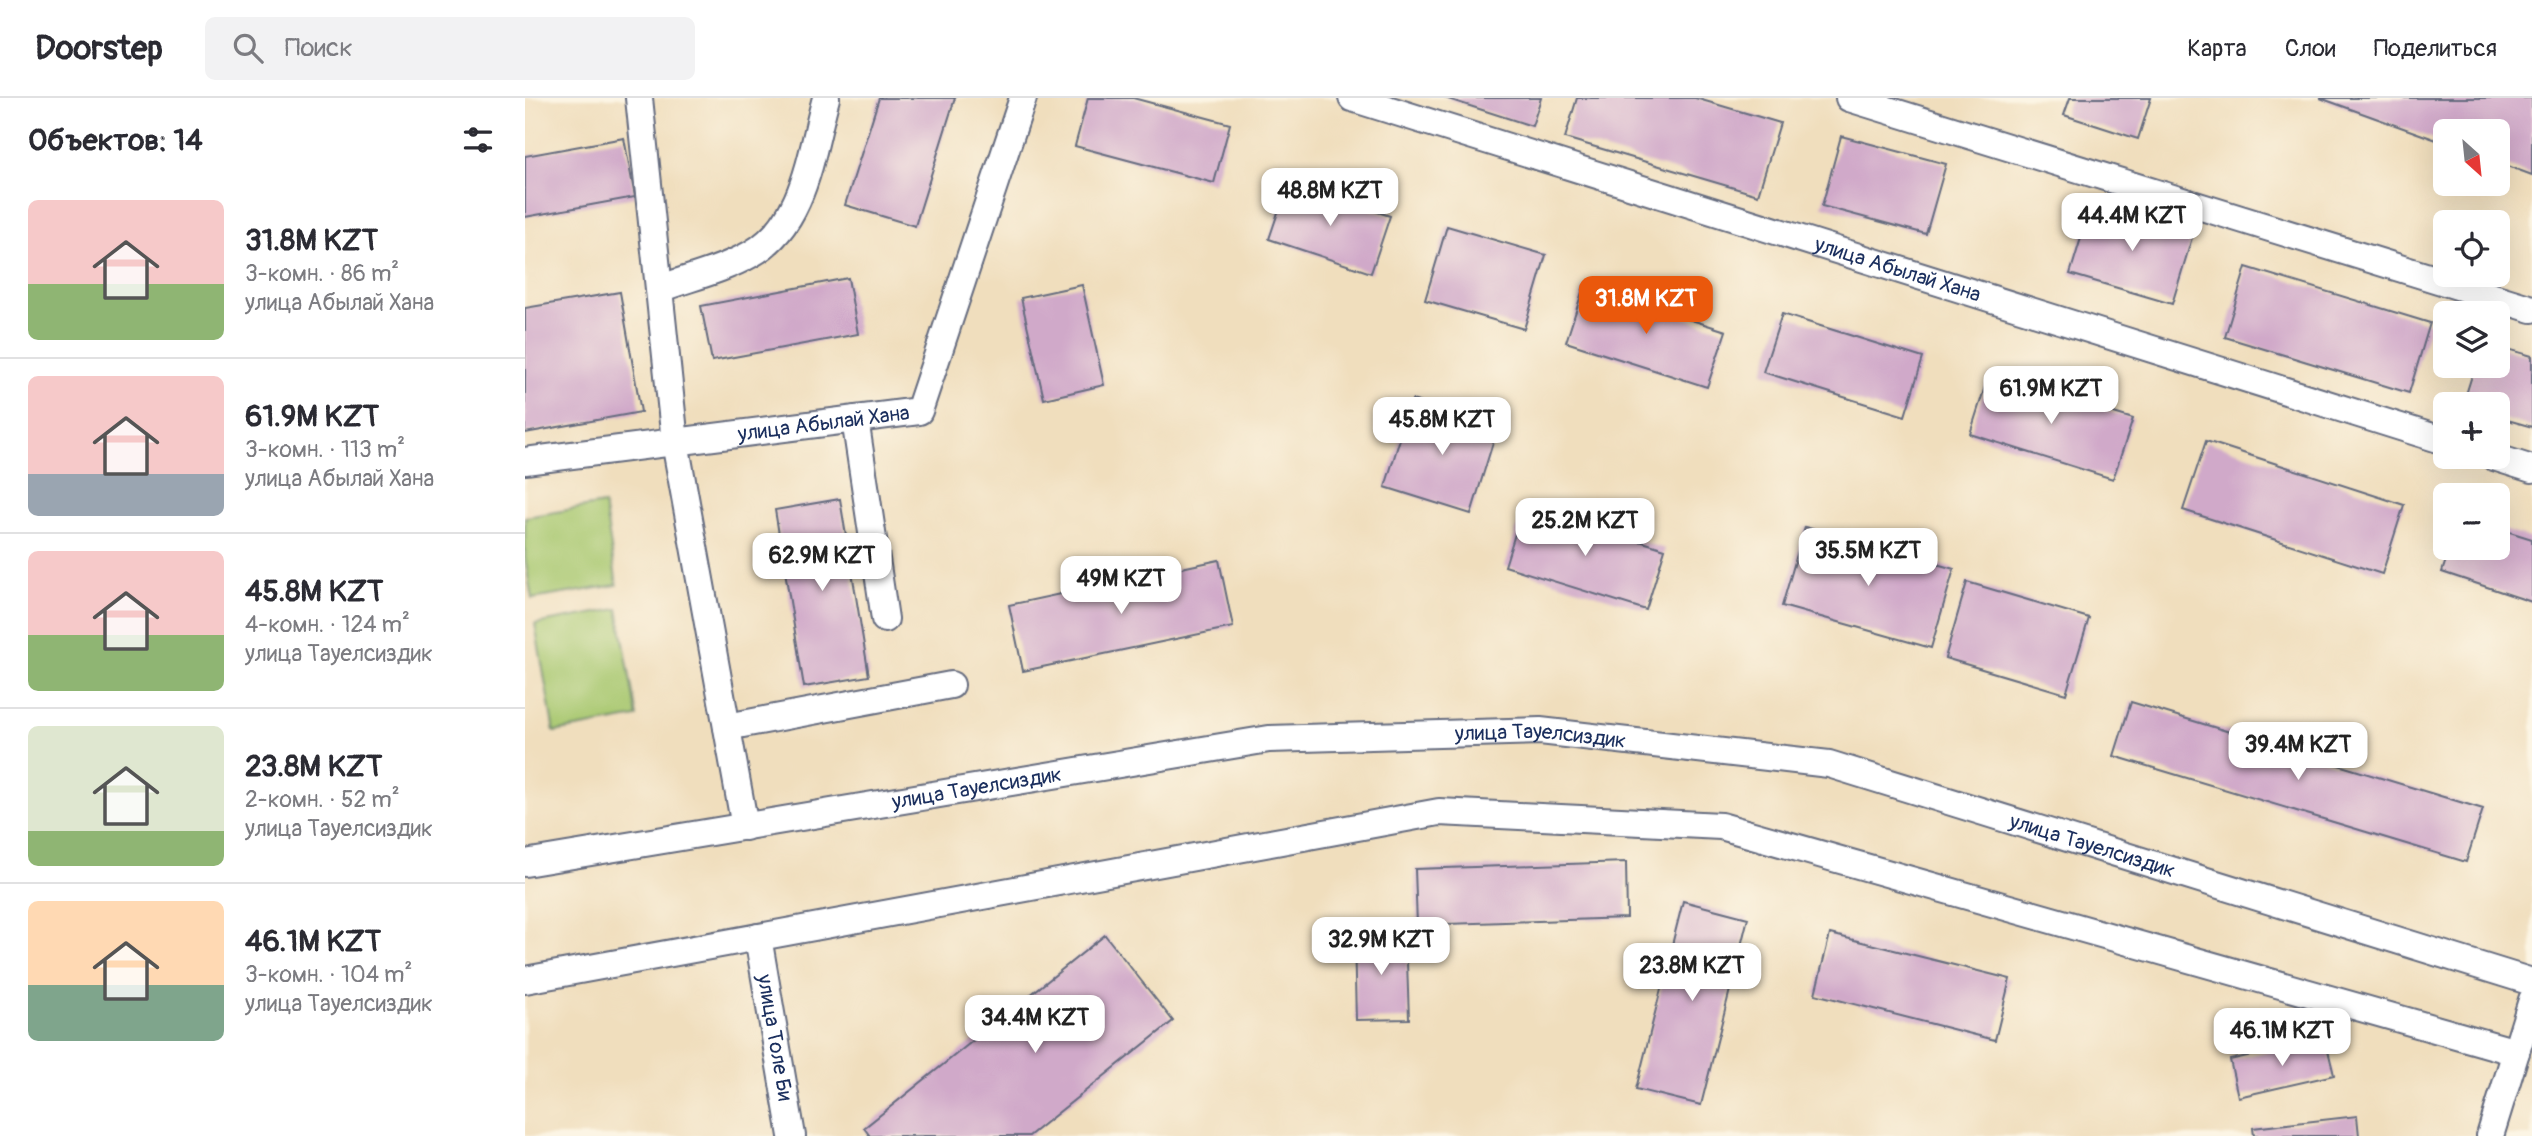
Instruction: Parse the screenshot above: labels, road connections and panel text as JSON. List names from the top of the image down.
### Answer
{
  "streets": {
    "street": ["улица Абылай Хана", "улица Тауелсиздик", "улица Толе Би"]
  },
  "north": "bottom right",
  "page": {
    "header": "Doorstep",
    "search": "Поиск",
    "nav": ["Карта", "Слои", "Поделиться"],
    "heading": "Объектов: 14",
    "map_buttons": ["+", "−"],
    "price": [
      "48.8M KZT",
      "44.4M KZT",
      "31.8M KZT",
      "61.9M KZT",
      "45.8M KZT",
      "25.2M KZT",
      "35.5M KZT",
      "62.9M KZT",
      "49M KZT",
      "39.4M KZT",
      "32.9M KZT",
      "23.8M KZT",
      "34.4M KZT",
      "46.1M KZT"
    ],
    "list": [
      {
        "name": "31.8M KZT",
        "note": "3-комн. · 86 m² · улица Абылай Хана"
      },
      {
        "name": "61.9M KZT",
        "note": "3-комн. · 113 m² · улица Абылай Хана"
      },
      {
        "name": "45.8M KZT",
        "note": "4-комн. · 124 m² · улица Тауелсиздик"
      },
      {
        "name": "23.8M KZT",
        "note": "2-комн. · 52 m² · улица Тауелсиздик"
      },
      {
        "name": "46.1M KZT",
        "note": "3-комн. · 104 m² · улица Тауелсиздик"
      }
    ]
  }
}
